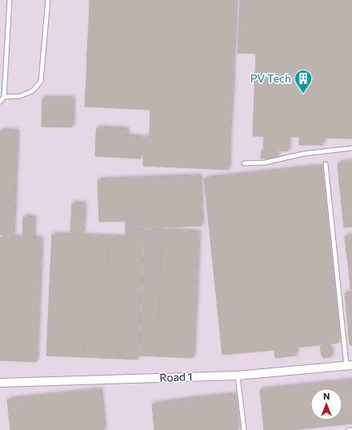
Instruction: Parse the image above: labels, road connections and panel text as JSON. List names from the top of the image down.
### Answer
{
  "streets": {
    "street": ["Road 1"]
  },
  "places": {
    "building": ["PV Tech"]
  },
  "north": "top"
}
